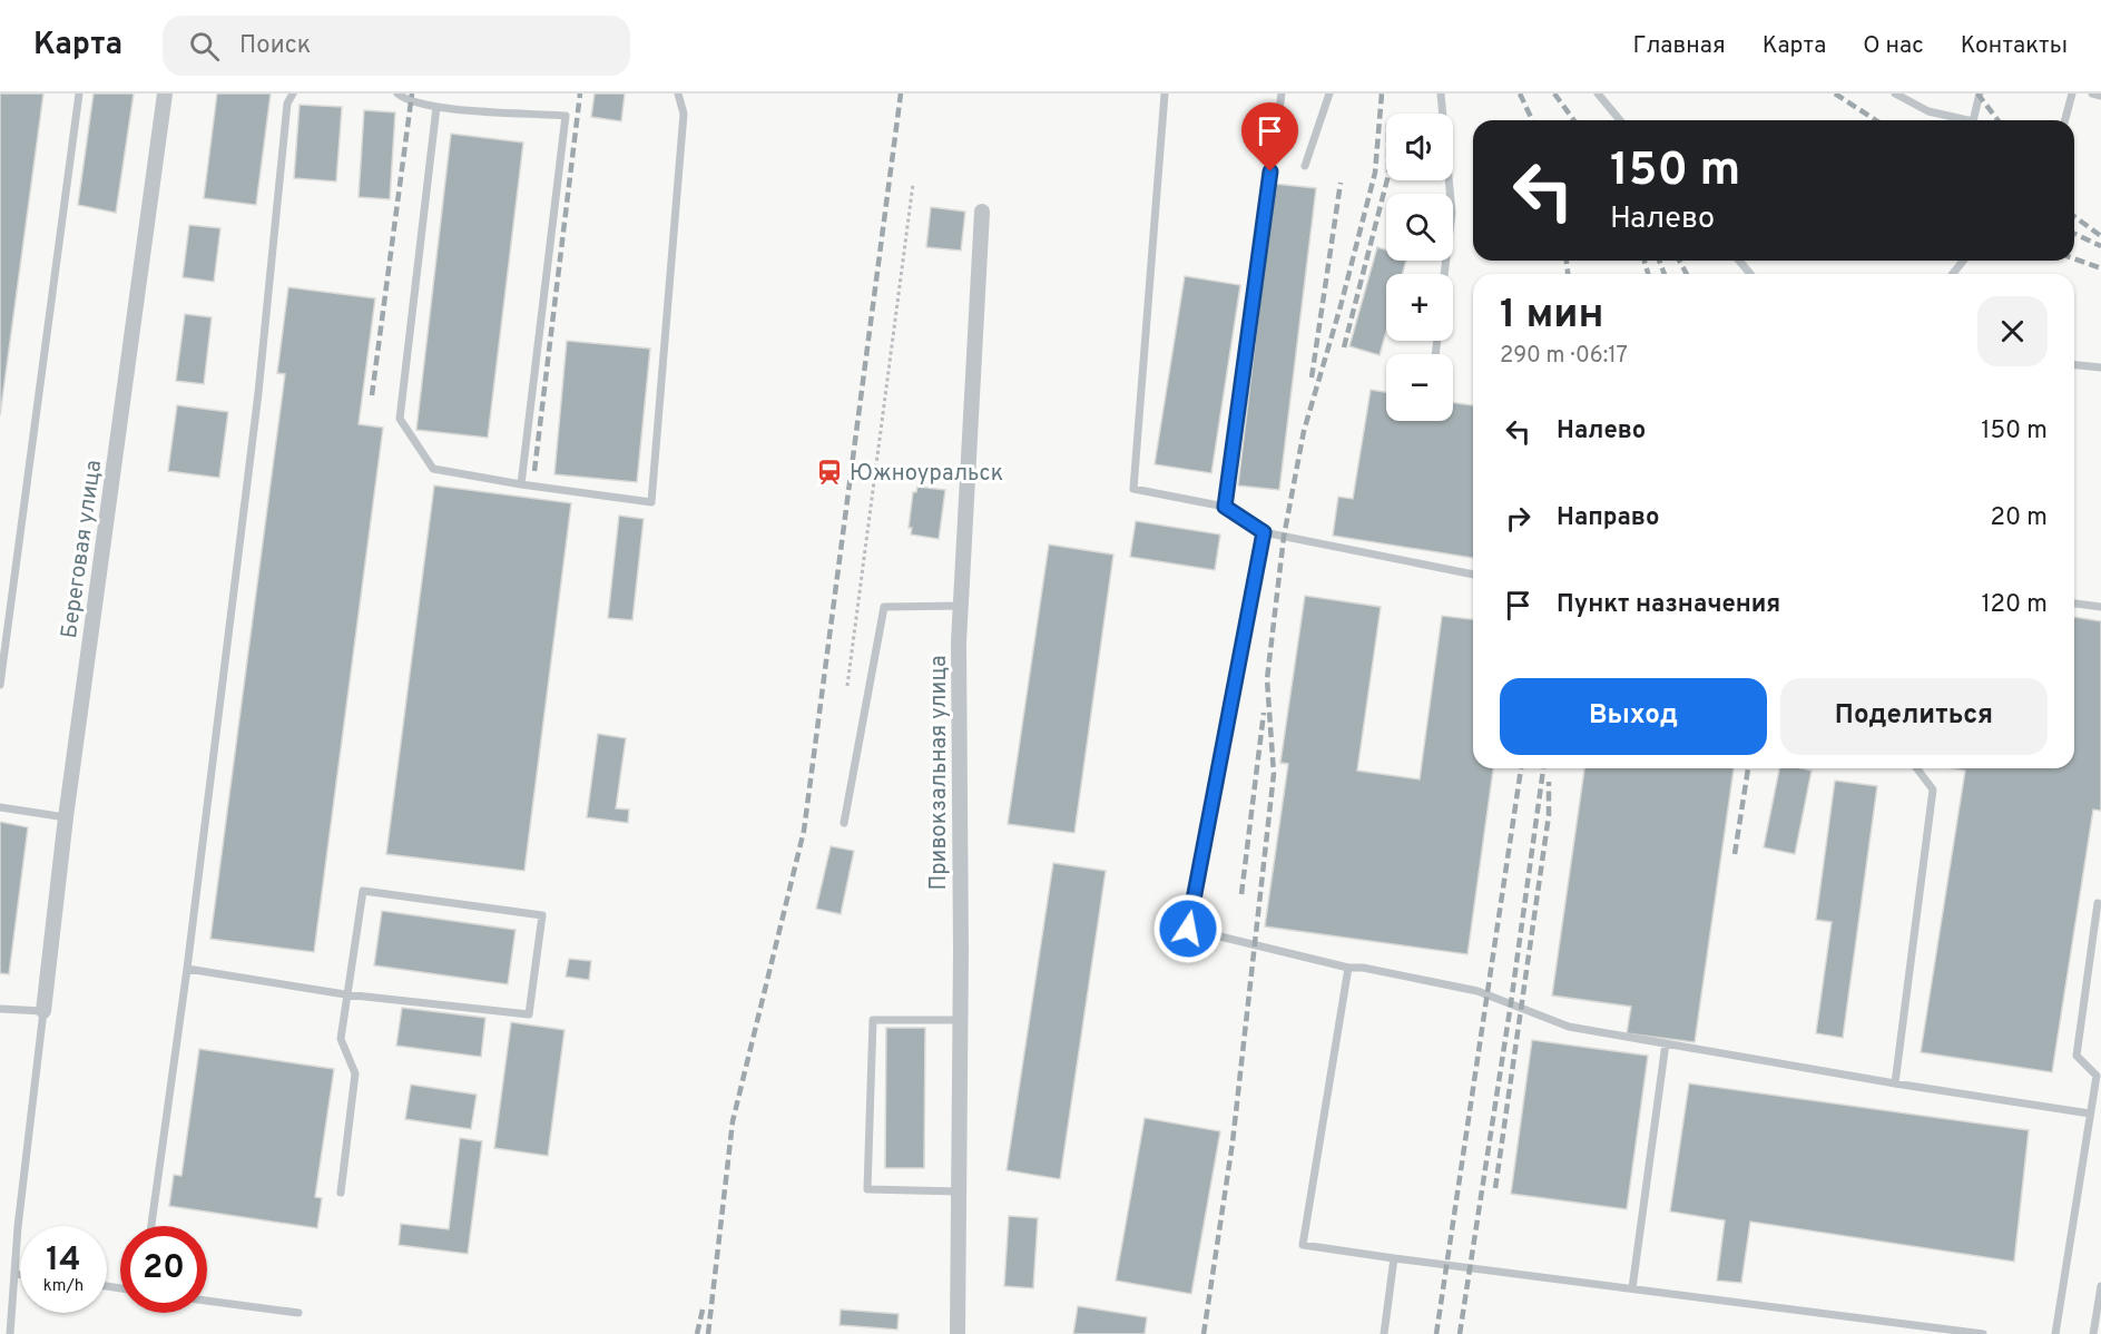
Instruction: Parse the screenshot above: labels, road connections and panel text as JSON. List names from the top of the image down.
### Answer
{
  "streets": {
    "street": ["Береговая улица", "Привокзальная улица"]
  },
  "places": {
    "station": ["Южноуральск"]
  },
  "page": {
    "header": "Карта",
    "search": "Поиск",
    "nav": [
      "Главная",
      "Карта",
      "О нас",
      "Контакты"
    ],
    "map_buttons": ["+", "−"],
    "turn": ["150 m", "Налево"],
    "heading": ["1 мин", "290 m · 06:17"],
    "list": [
      {
        "name": "Налево",
        "value": "150 m"
      },
      {
        "name": "Направо",
        "value": "20 m"
      },
      {
        "name": "Пункт назначения",
        "value": "120 m"
      }
    ],
    "buttons": ["Выход", "Поделиться"],
    "speed": "14 km/h",
    "limit": "20"
  }
}
